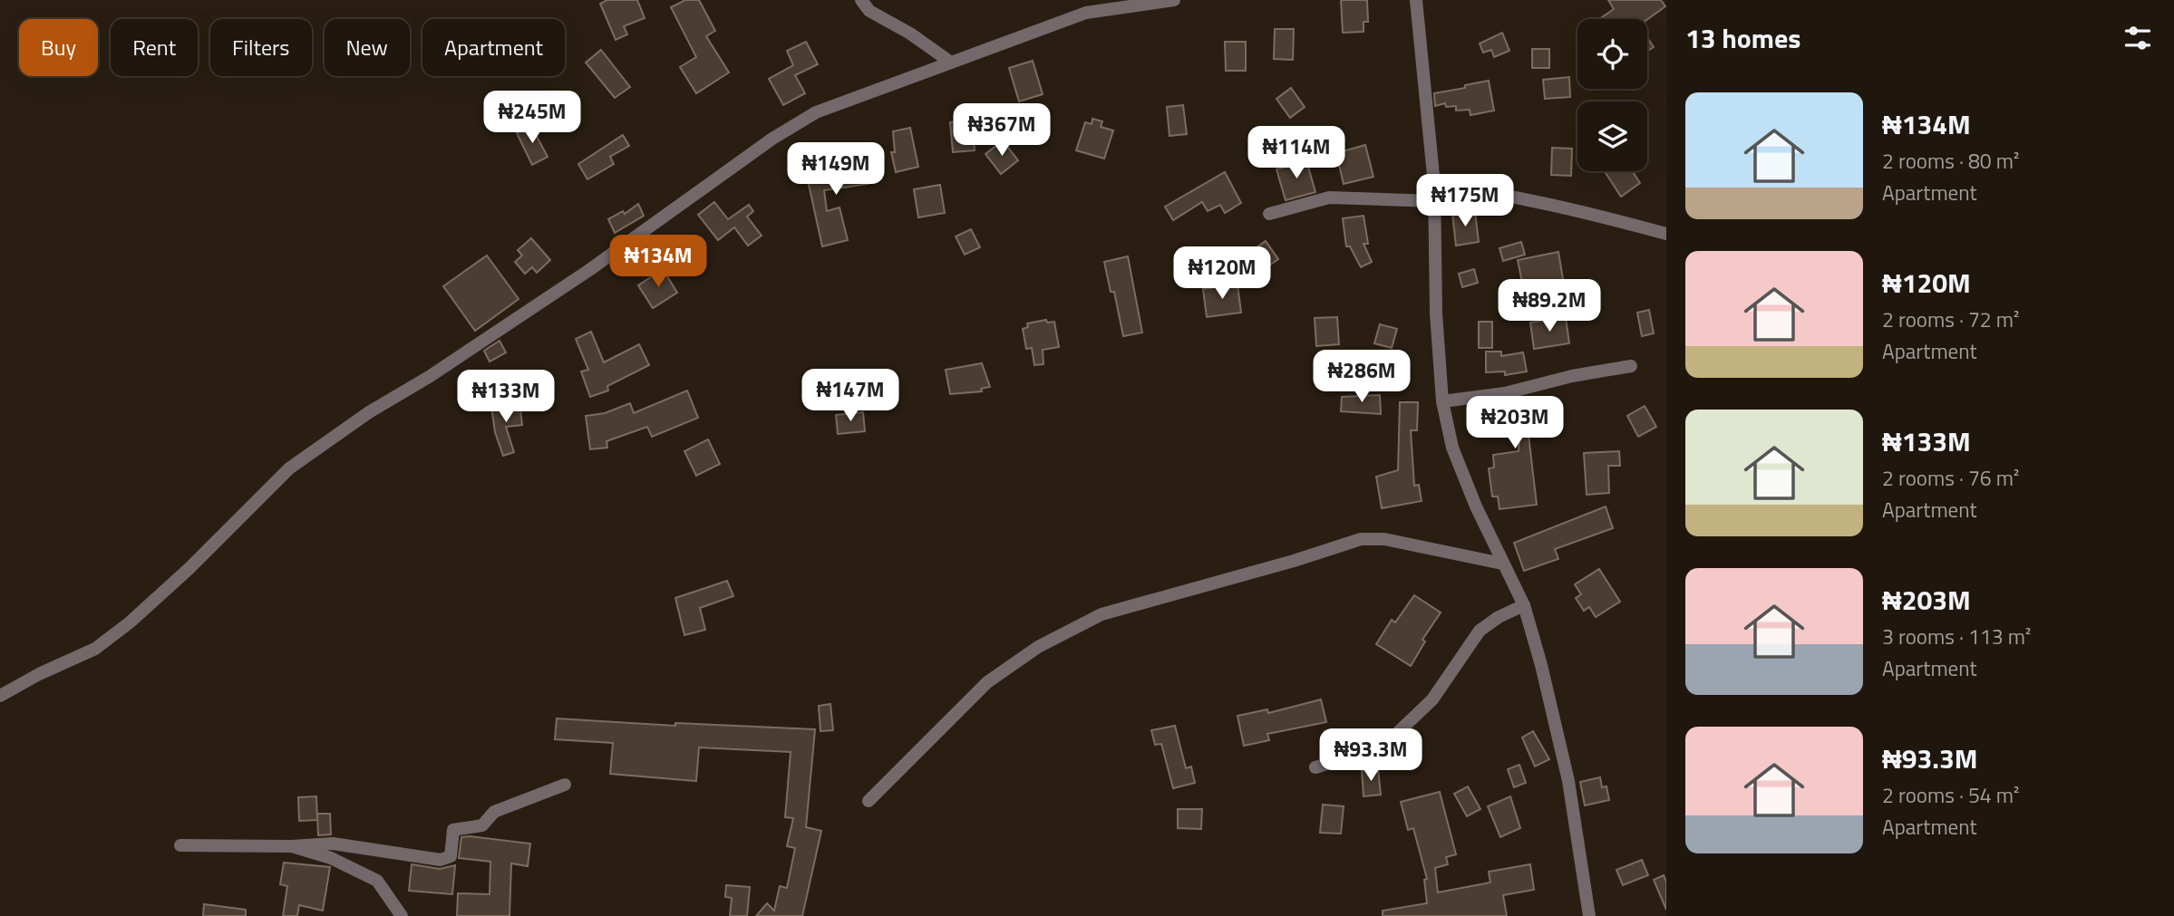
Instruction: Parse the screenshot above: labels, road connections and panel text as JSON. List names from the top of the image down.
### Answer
{
  "page": {
    "heading": "13 homes",
    "chip": [
      "Buy",
      "Rent",
      "Filters",
      "New",
      "Apartment"
    ],
    "list": [
      {
        "name": "₦134M",
        "note": "2 rooms · 80 m² · Apartment"
      },
      {
        "name": "₦120M",
        "note": "2 rooms · 72 m² · Apartment"
      },
      {
        "name": "₦133M",
        "note": "2 rooms · 76 m² · Apartment"
      },
      {
        "name": "₦203M",
        "note": "3 rooms · 113 m² · Apartment"
      },
      {
        "name": "₦93.3M",
        "note": "2 rooms · 54 m² · Apartment"
      }
    ],
    "price": [
      "₦245M",
      "₦367M",
      "₦114M",
      "₦149M",
      "₦175M",
      "₦134M",
      "₦120M",
      "₦89.2M",
      "₦286M",
      "₦147M",
      "₦133M",
      "₦203M",
      "₦93.3M"
    ]
  }
}
